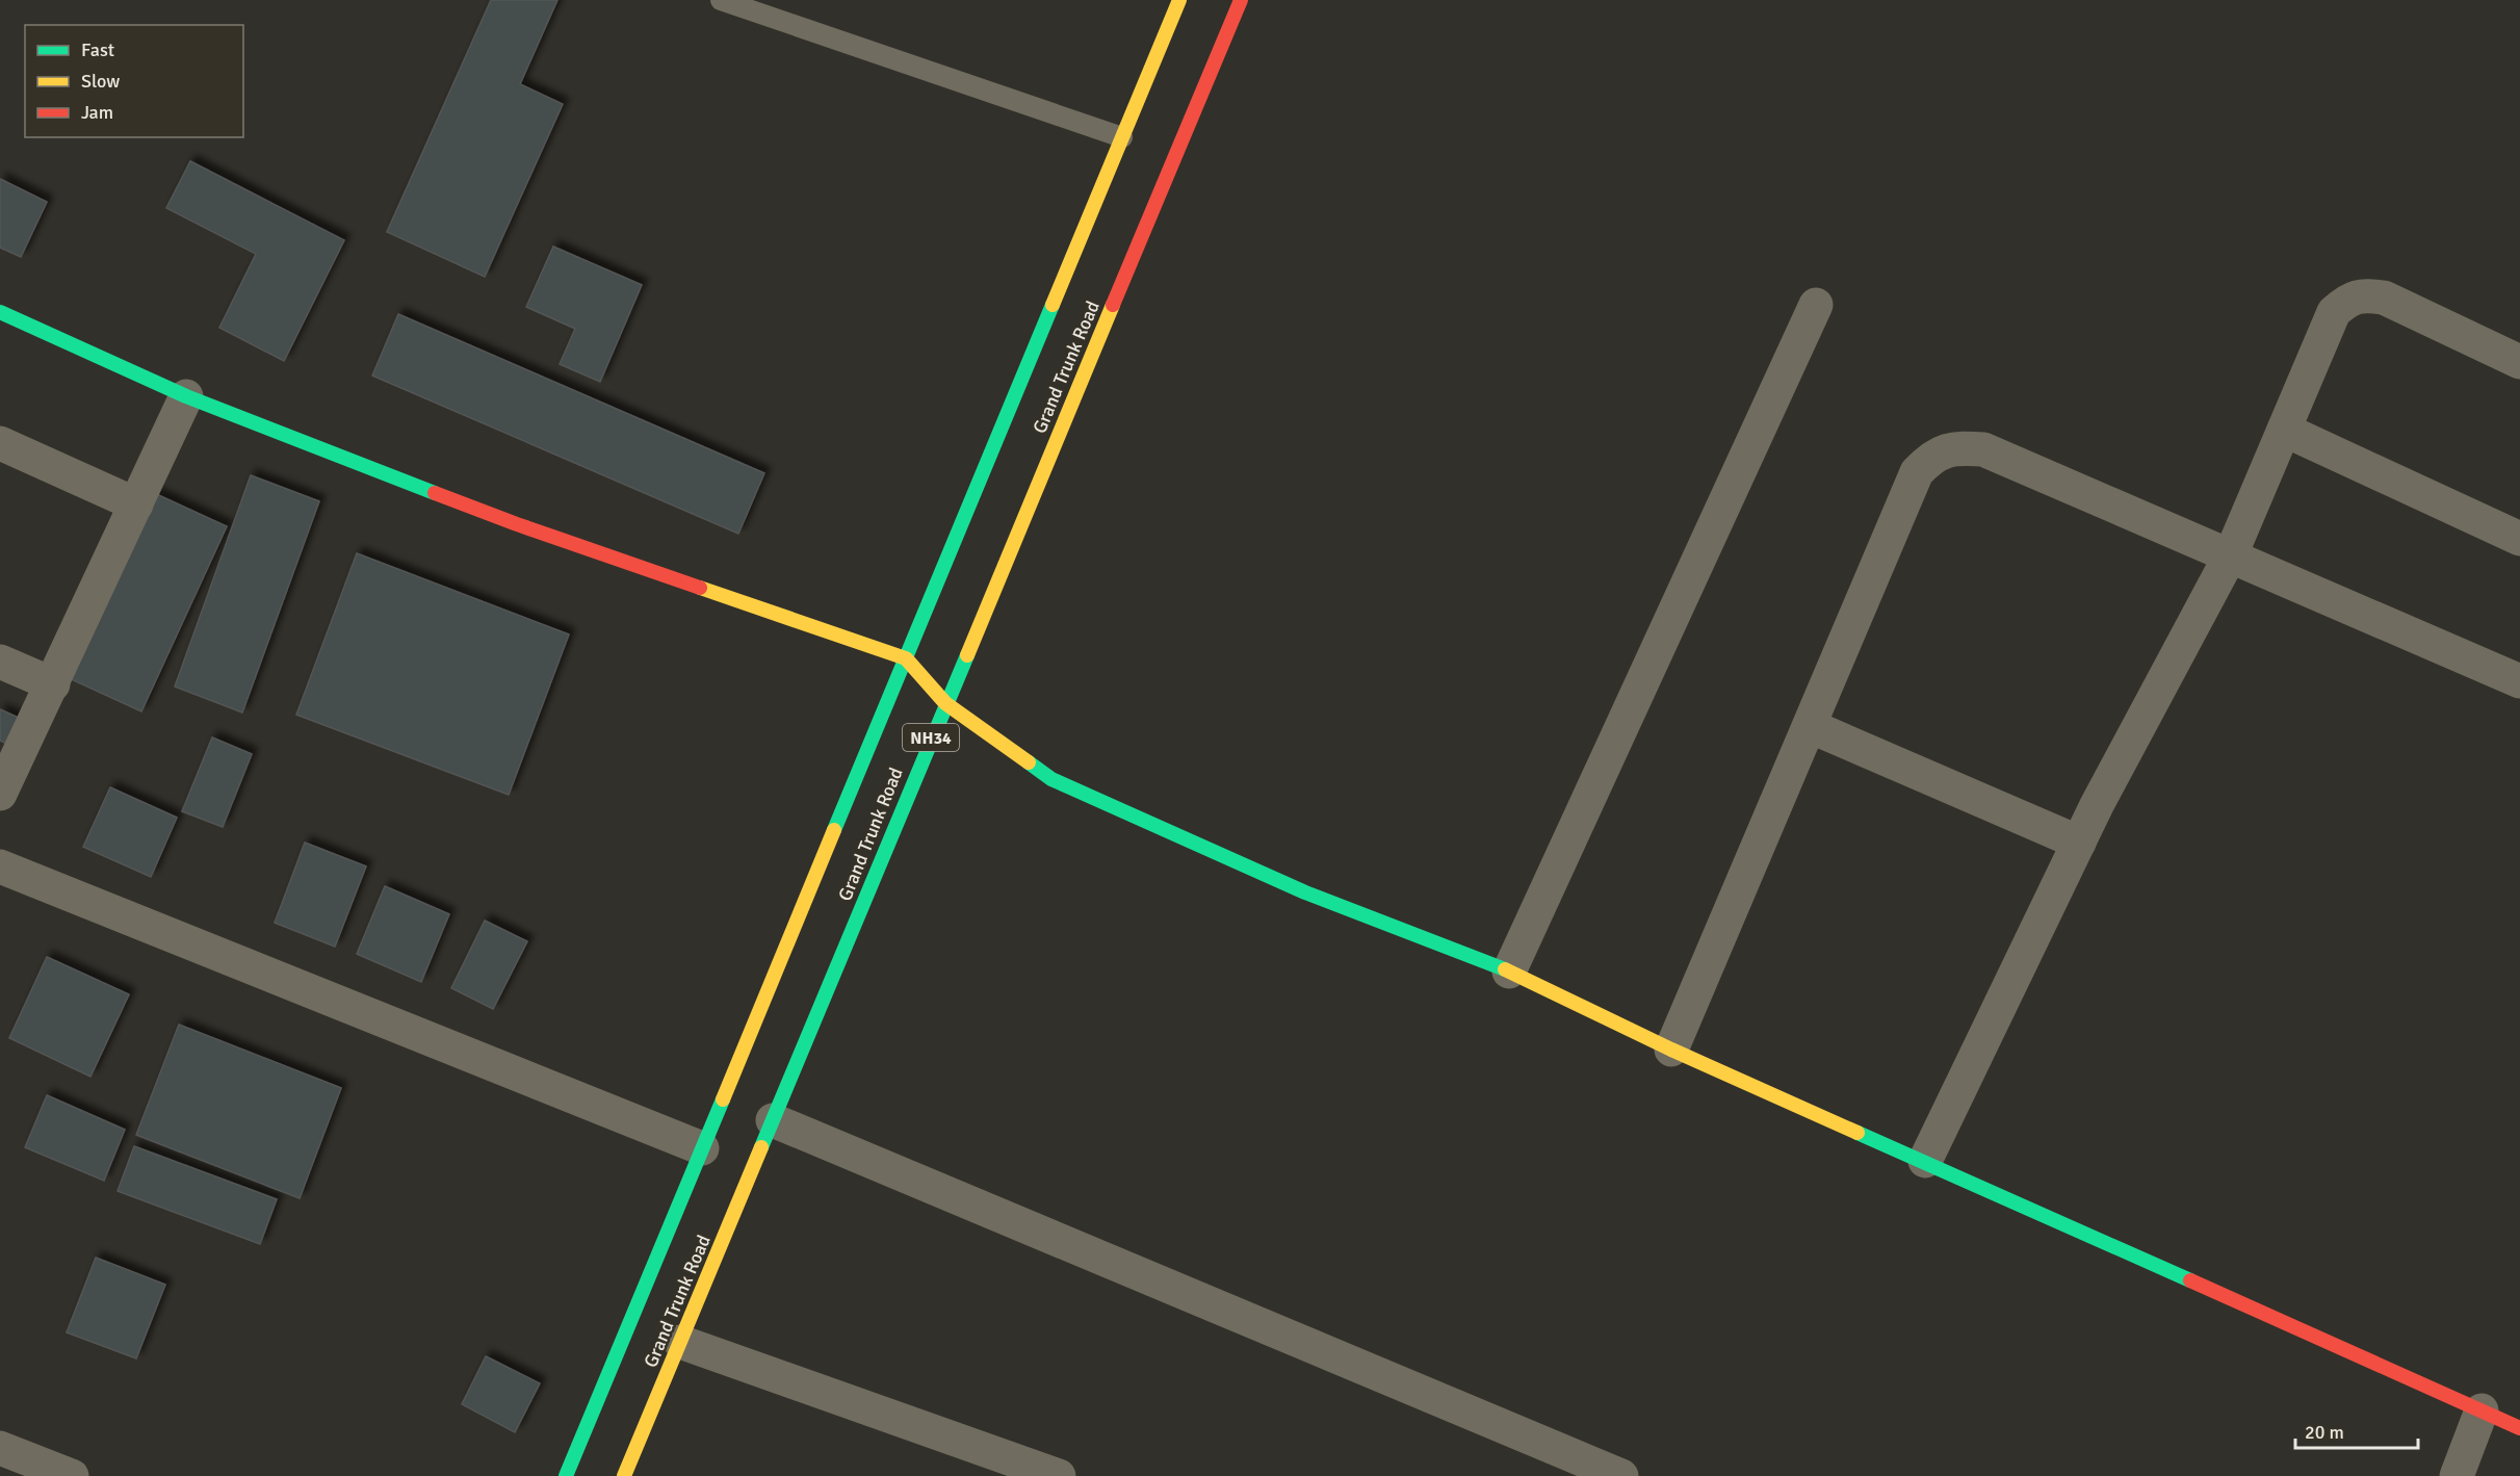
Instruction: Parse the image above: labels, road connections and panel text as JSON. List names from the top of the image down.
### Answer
{
  "streets": {
    "main road": ["Grand Trunk Road", "NH34"]
  },
  "legend": ["Fast", "Slow", "Jam"],
  "scale_bar": "20 m"
}
